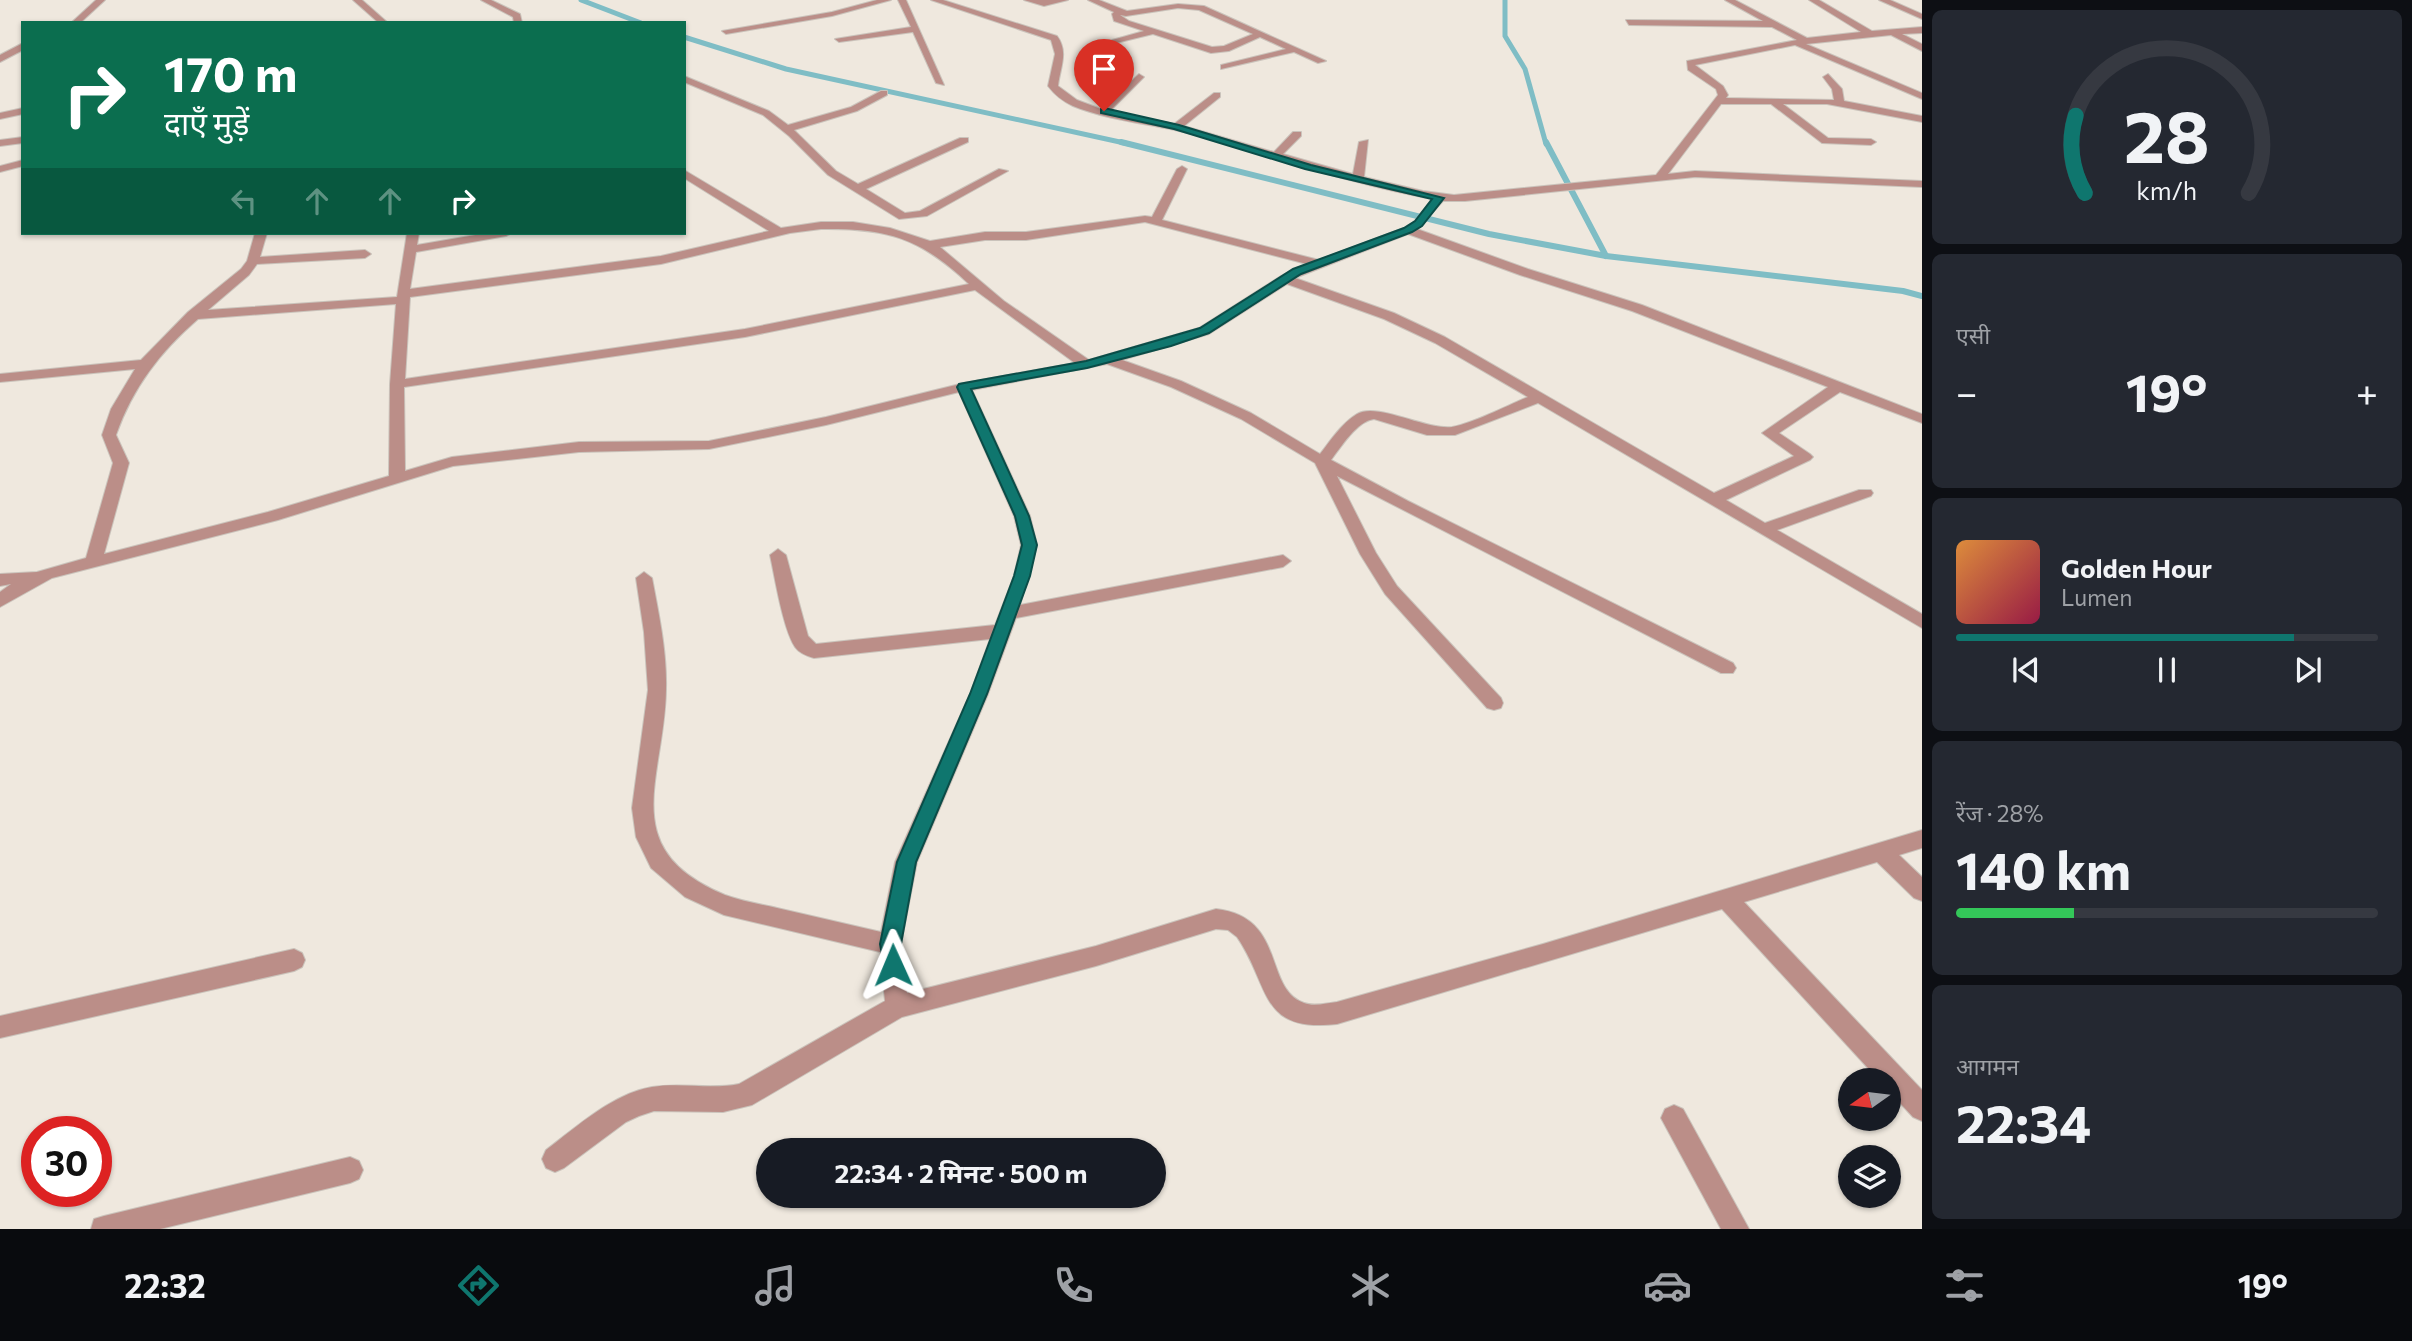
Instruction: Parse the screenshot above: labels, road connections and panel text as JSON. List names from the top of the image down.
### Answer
{
  "north": "left",
  "page": {
    "turn": ["170 m", "दाएँ मुड़ें"],
    "tile": [
      "एसी",
      ["रेंज · 28%", "140 km"],
      ["आगमन", "22:34"]
    ],
    "heat": ["−", "19°", "+"],
    "song": ["Golden Hour", "Lumen"],
    "limit": "30",
    "trip": "22:34 · 2 मिनट · 500 m",
    "tabs": ["22:32", "19°"],
    "gauge": ["28", "km/h"]
  }
}
